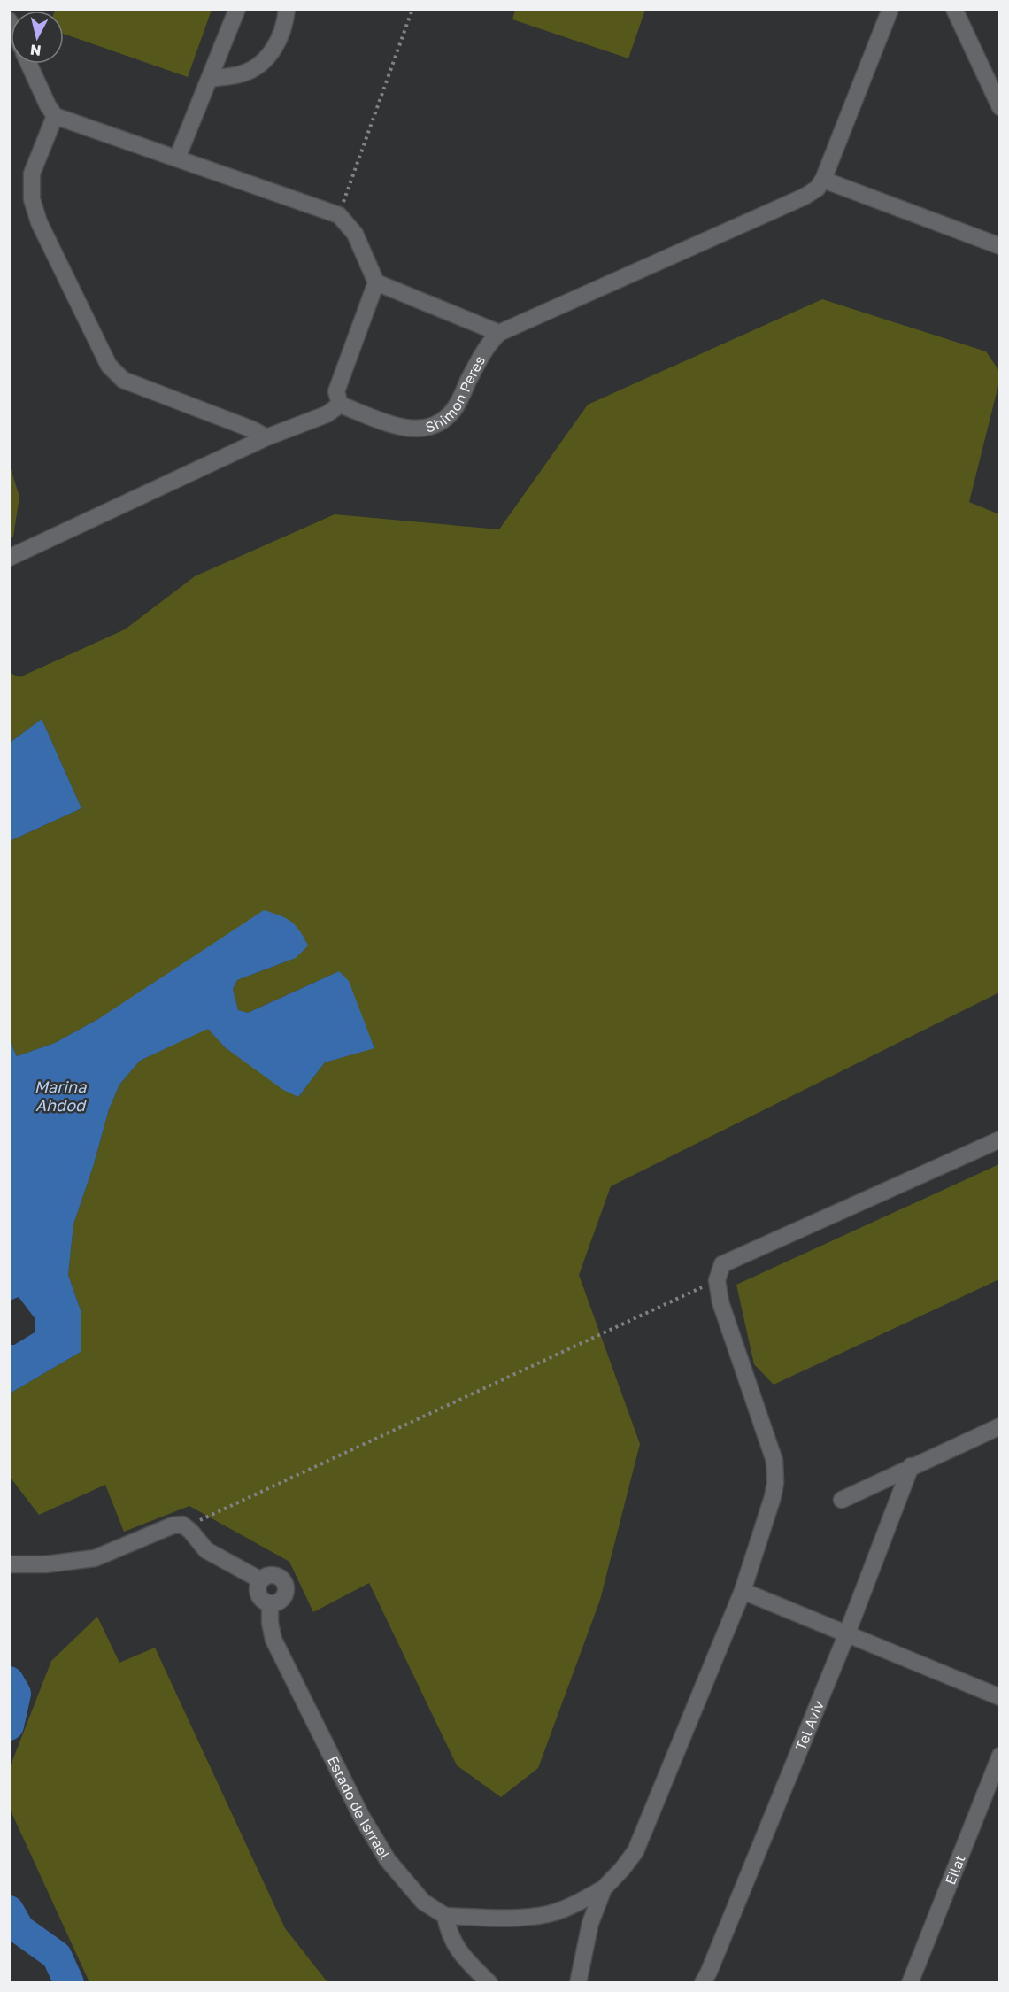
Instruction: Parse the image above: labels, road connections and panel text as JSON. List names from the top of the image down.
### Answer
{
  "streets": {
    "street": [
      "Shimon Peres",
      "Tel Aviv",
      "Estado de Isrrael",
      "Eilat"
    ]
  },
  "water": ["Marina Ahdod"],
  "north": "bottom"
}
